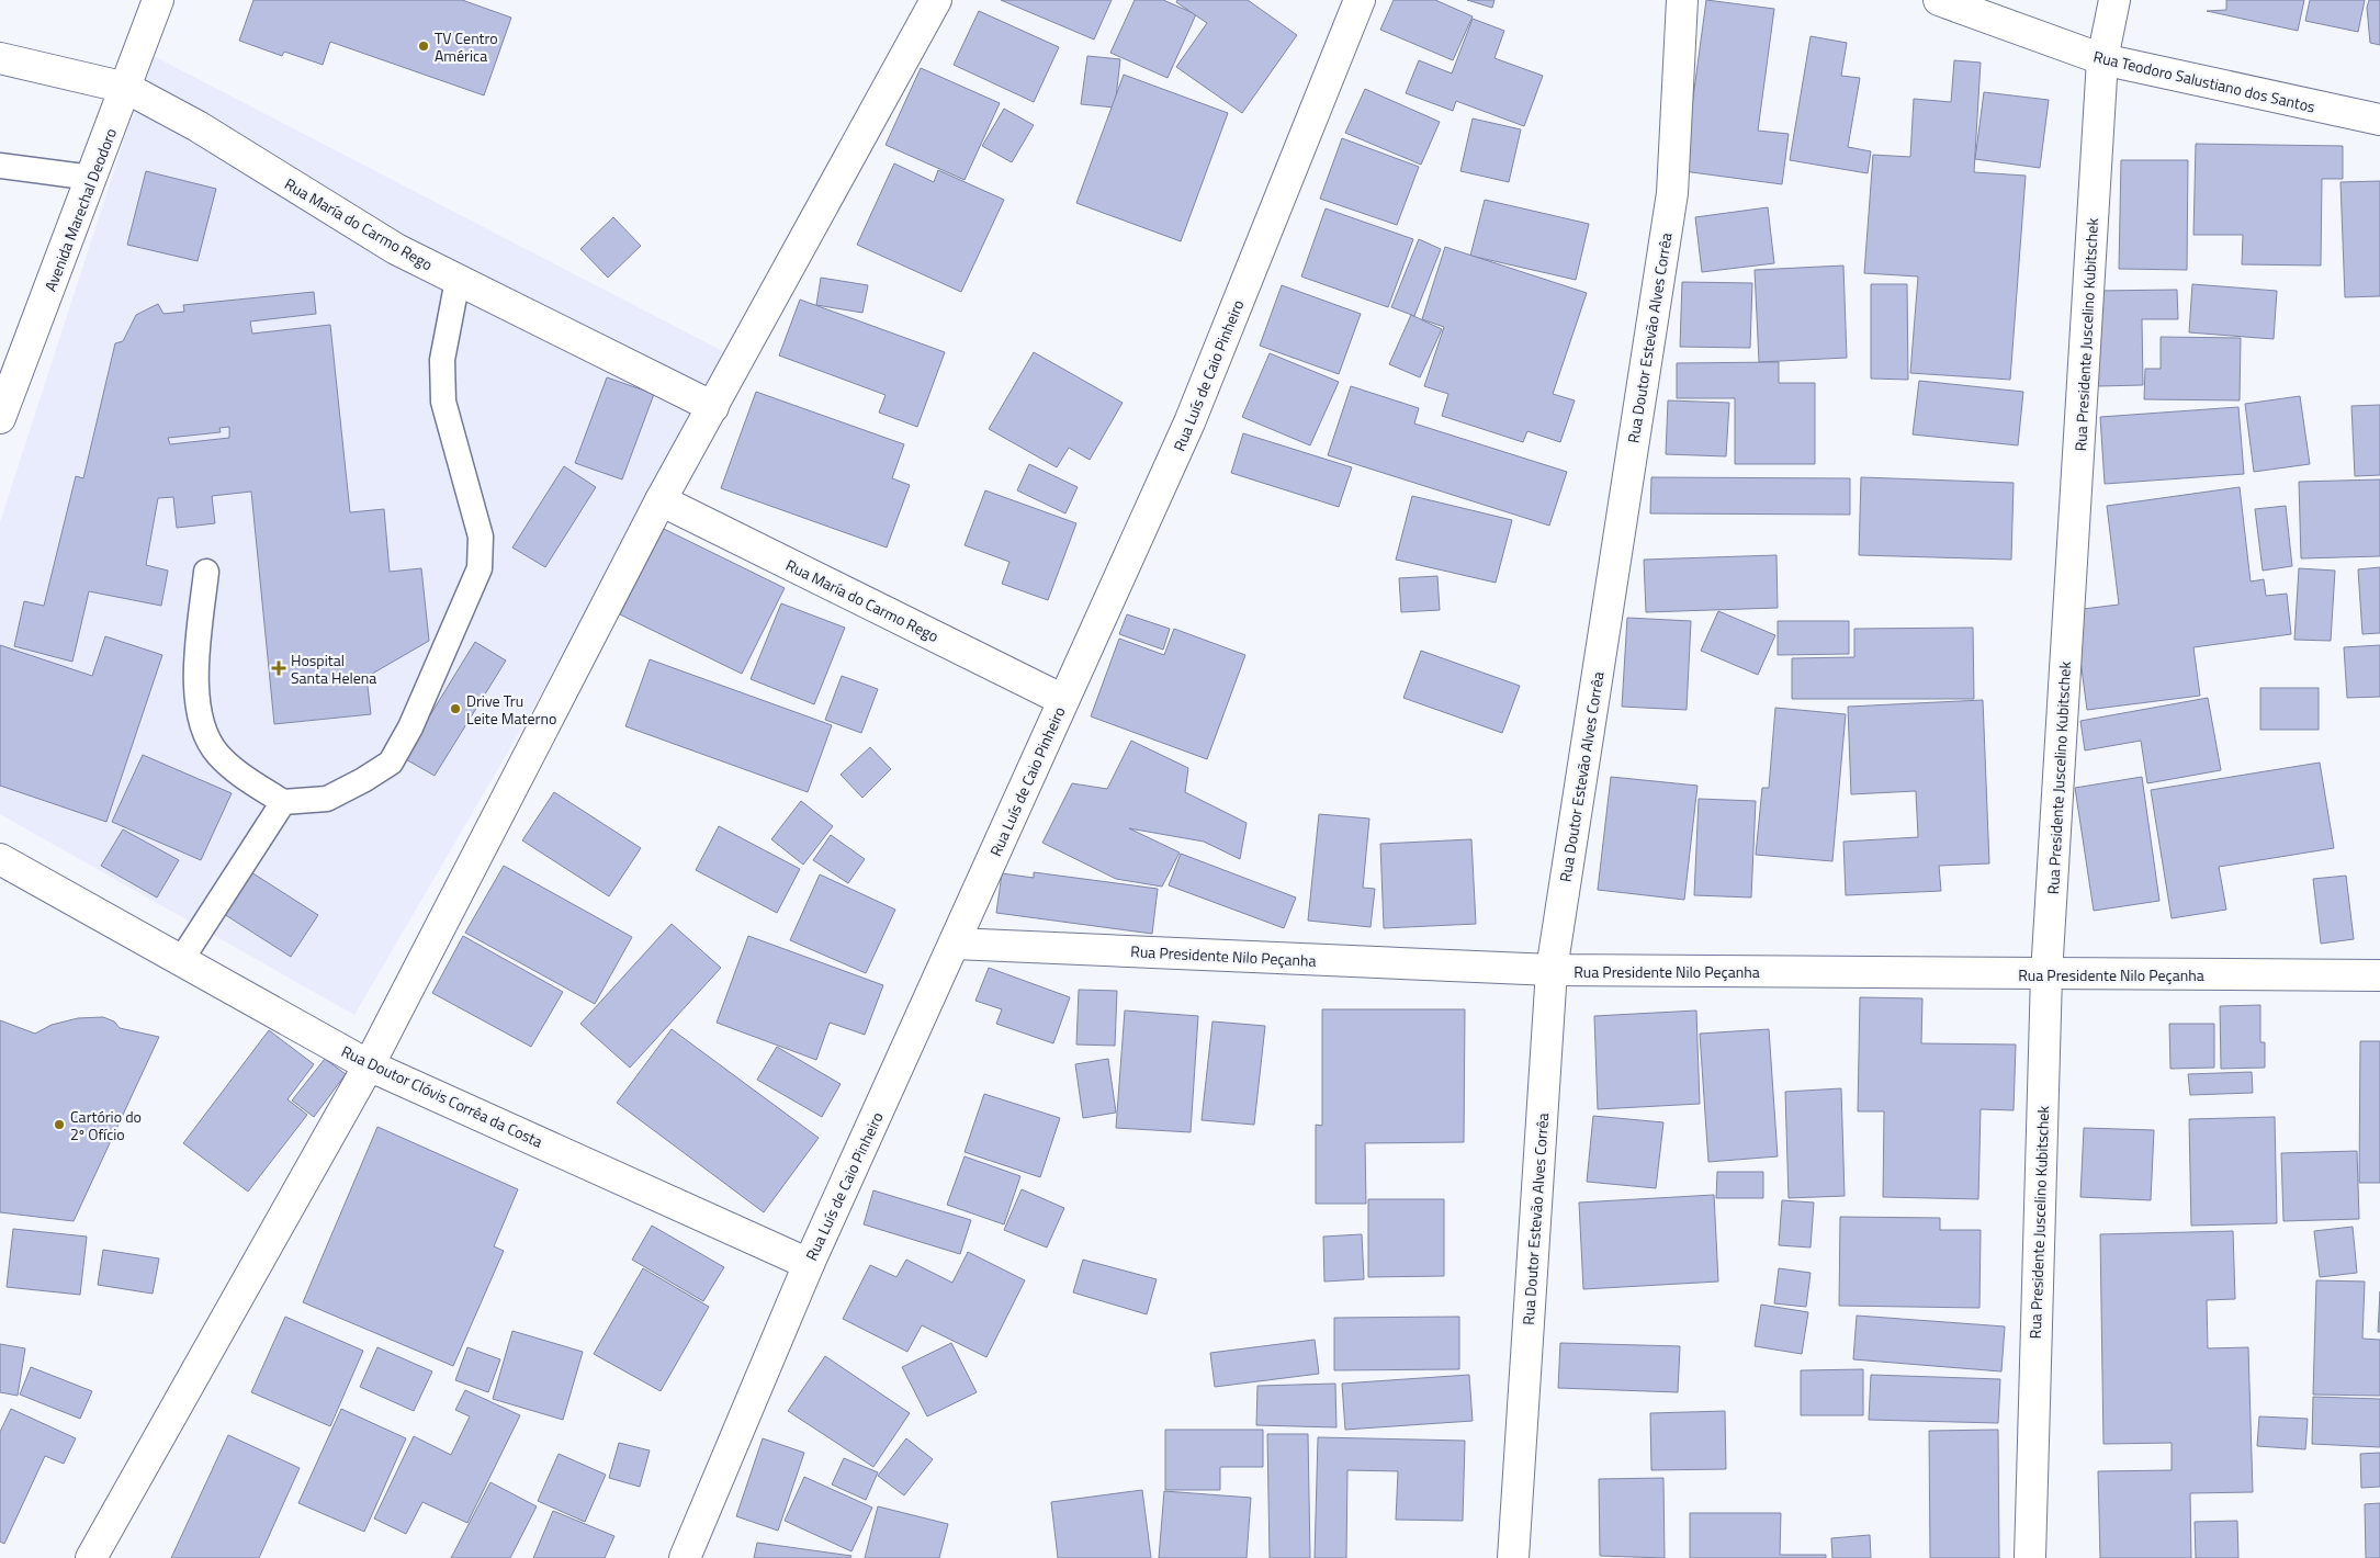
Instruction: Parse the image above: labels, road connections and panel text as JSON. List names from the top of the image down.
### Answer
{
  "streets": {
    "street": [
      "Rua Teodoro Salustiano dos Santos",
      "Avenida Marechal Deodoro",
      "Rua María do Carmo Rego",
      "Rua Presidente Juscelino Kubitschek",
      "Rua Doutor Estevão Alves Corrêa",
      "Rua Luís de Caio Pinheiro",
      "Rua Presidente Nilo Peçanha",
      "Rua Doutor Clóvis Corrêa da Costa"
    ]
  },
  "crossings": [
    ["Rua Teodoro Salustiano dos Santos", "Rua Presidente Juscelino Kubitschek"],
    ["Avenida Marechal Deodoro", "Rua María do Carmo Rego"],
    ["Rua María do Carmo Rego", "Rua Luís de Caio Pinheiro"],
    ["Rua Presidente Juscelino Kubitschek", "Rua Presidente Nilo Peçanha"],
    ["Rua Doutor Estevão Alves Corrêa", "Rua Presidente Nilo Peçanha"],
    ["Rua Luís de Caio Pinheiro", "Rua Presidente Nilo Peçanha"],
    ["Rua Luís de Caio Pinheiro", "Rua Doutor Clóvis Corrêa da Costa"]
  ],
  "places": {
    "other": ["TV Centro América", "Drive Tru Leite Materno", "Cartório do 2º Ofício"],
    "health": ["Hospital Santa Helena"]
  }
}
